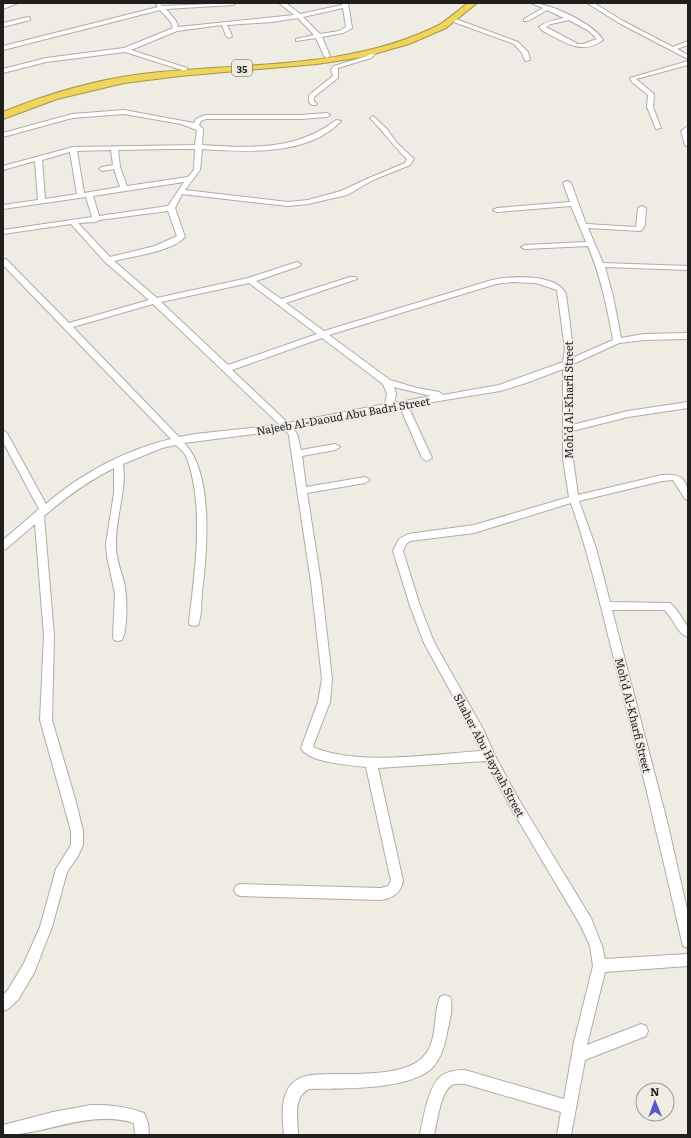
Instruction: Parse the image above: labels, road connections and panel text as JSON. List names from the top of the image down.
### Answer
{
  "streets": {
    "highway": ["35"],
    "street": ["Moh'd Al-Kharfi Street", "Najeeb Al-Daoud Abu Badri Street", "Shaher Abu Hayyah Street"]
  },
  "crossings": [
    ["Moh'd Al-Kharfi Street", "Najeeb Al-Daoud Abu Badri Street"],
    ["Moh'd Al-Kharfi Street", "Shaher Abu Hayyah Street"]
  ],
  "north": "top"
}
